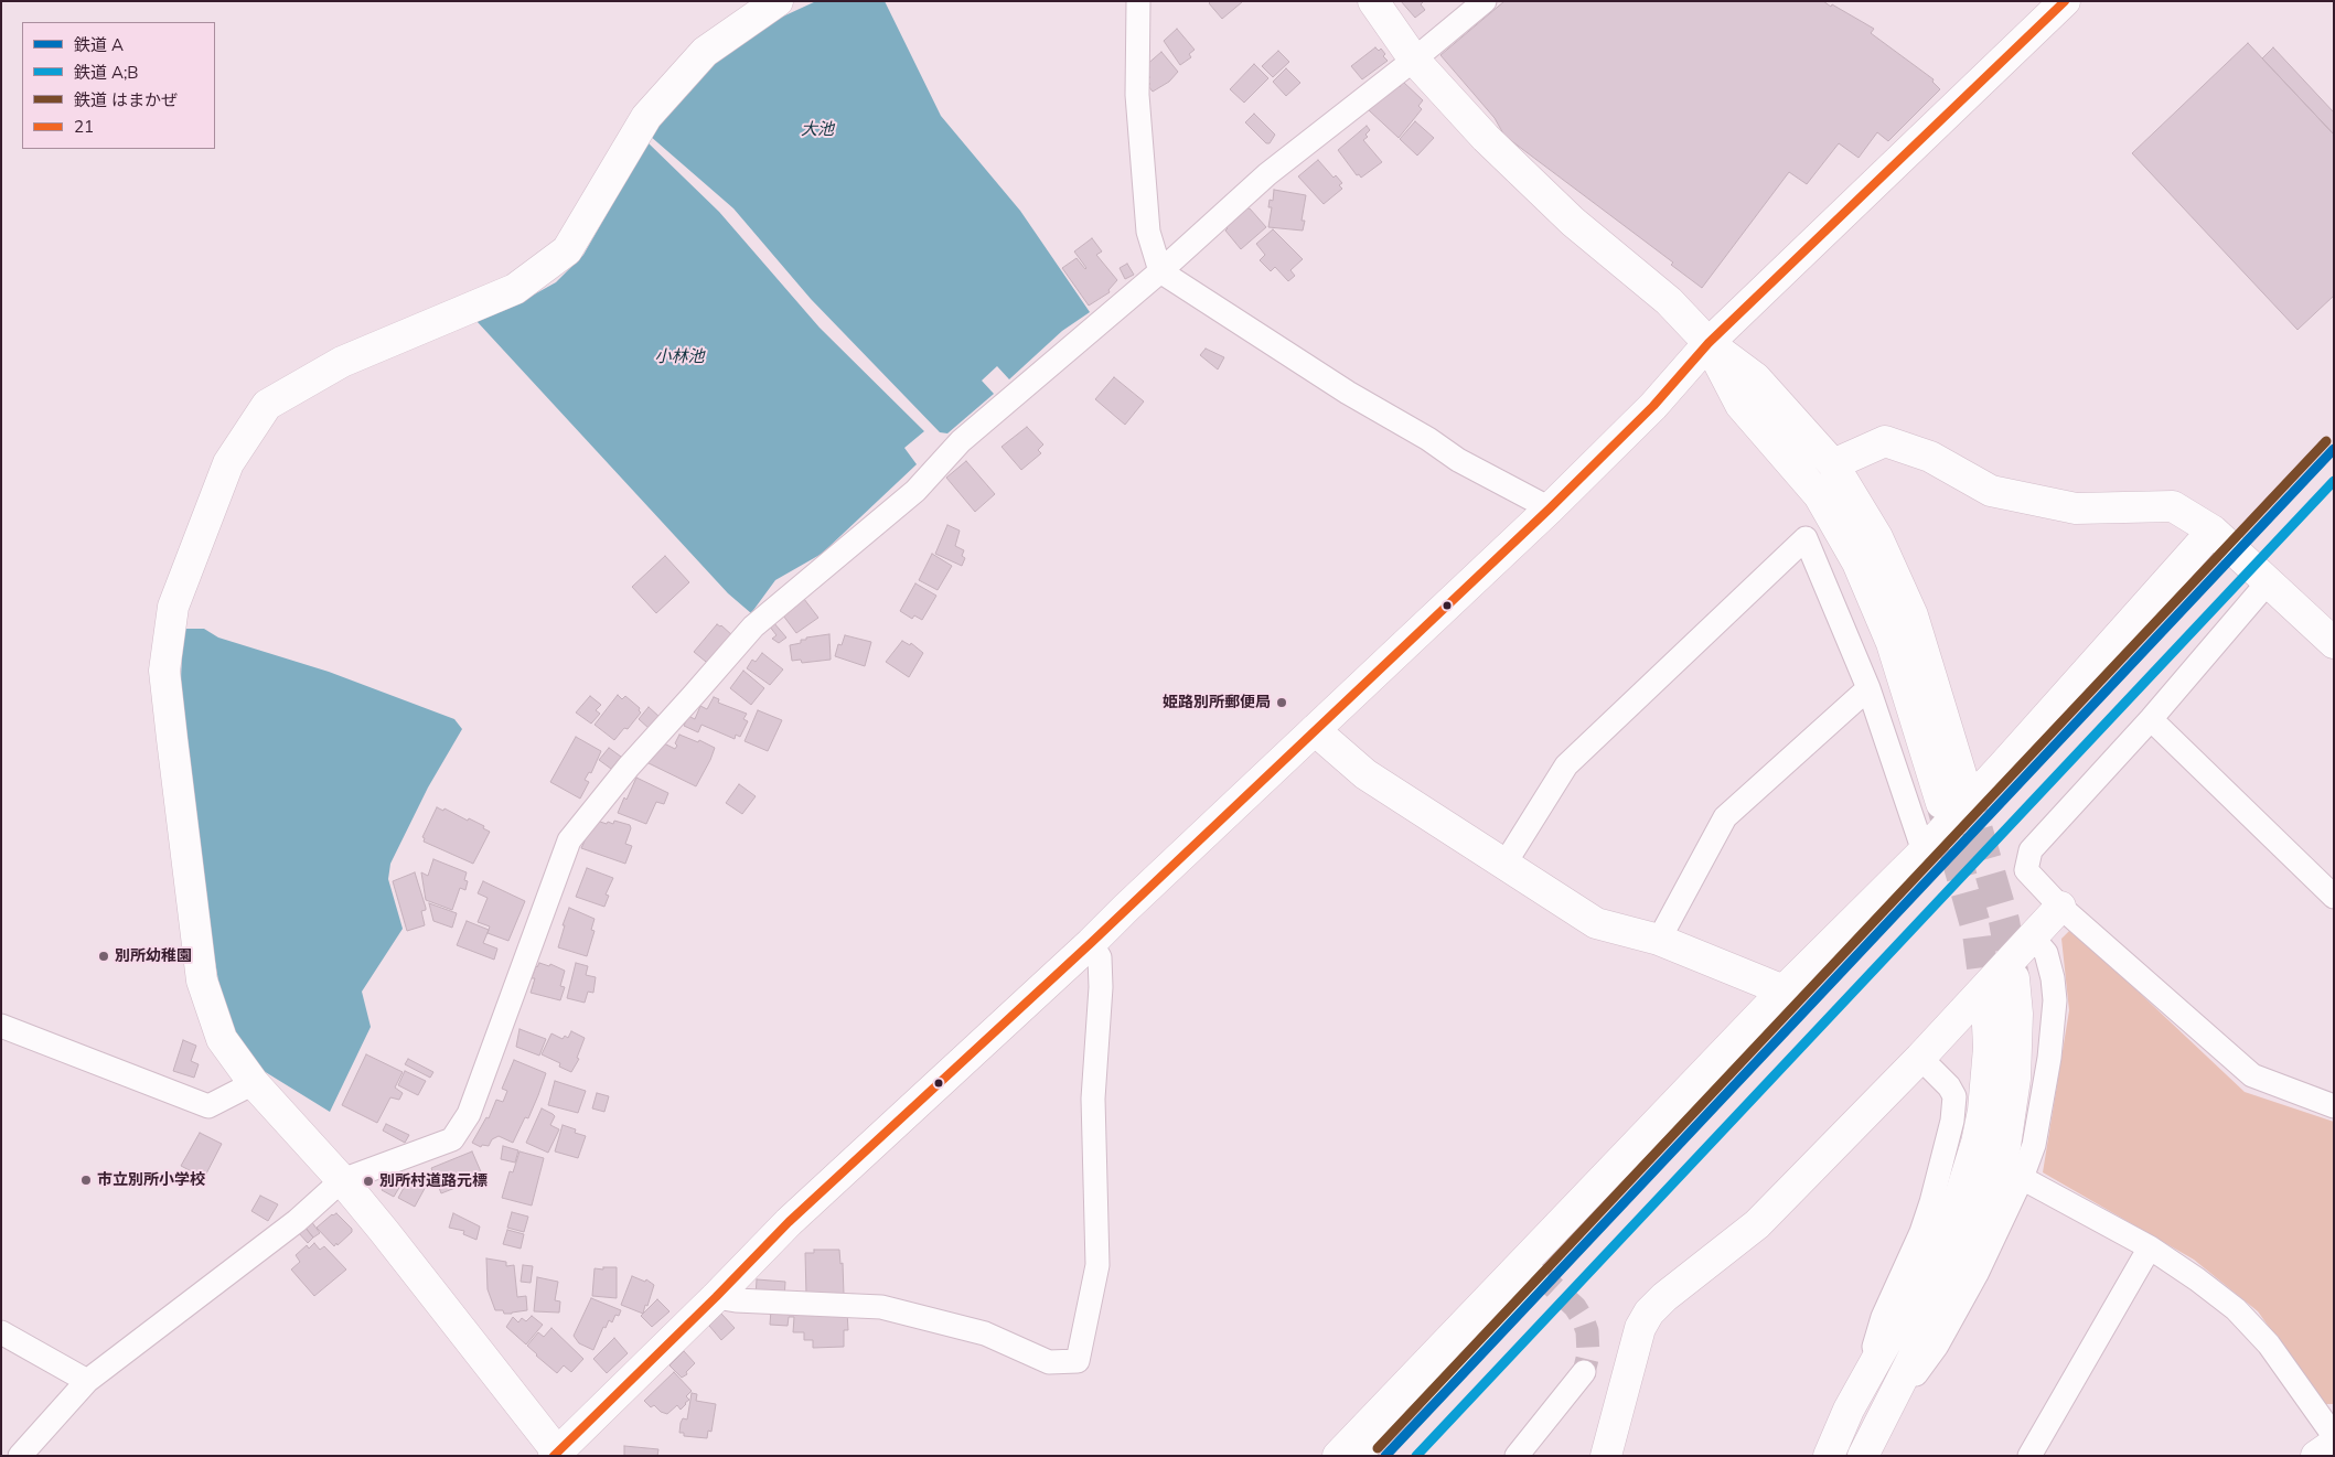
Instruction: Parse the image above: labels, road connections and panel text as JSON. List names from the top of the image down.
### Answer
{
  "water": ["大池", "小林池"],
  "places": [
    "姫路別所郵便局",
    "別所幼稚園",
    "市立別所小学校",
    "別所村道路元標"
  ],
  "lines": [
    "transit line 21",
    "rail line はまかぜ",
    "rail line A",
    "rail line A;B"
  ],
  "legend": [
    "鉄道 A",
    "鉄道 A;B",
    "鉄道 はまかぜ",
    "21"
  ]
}
